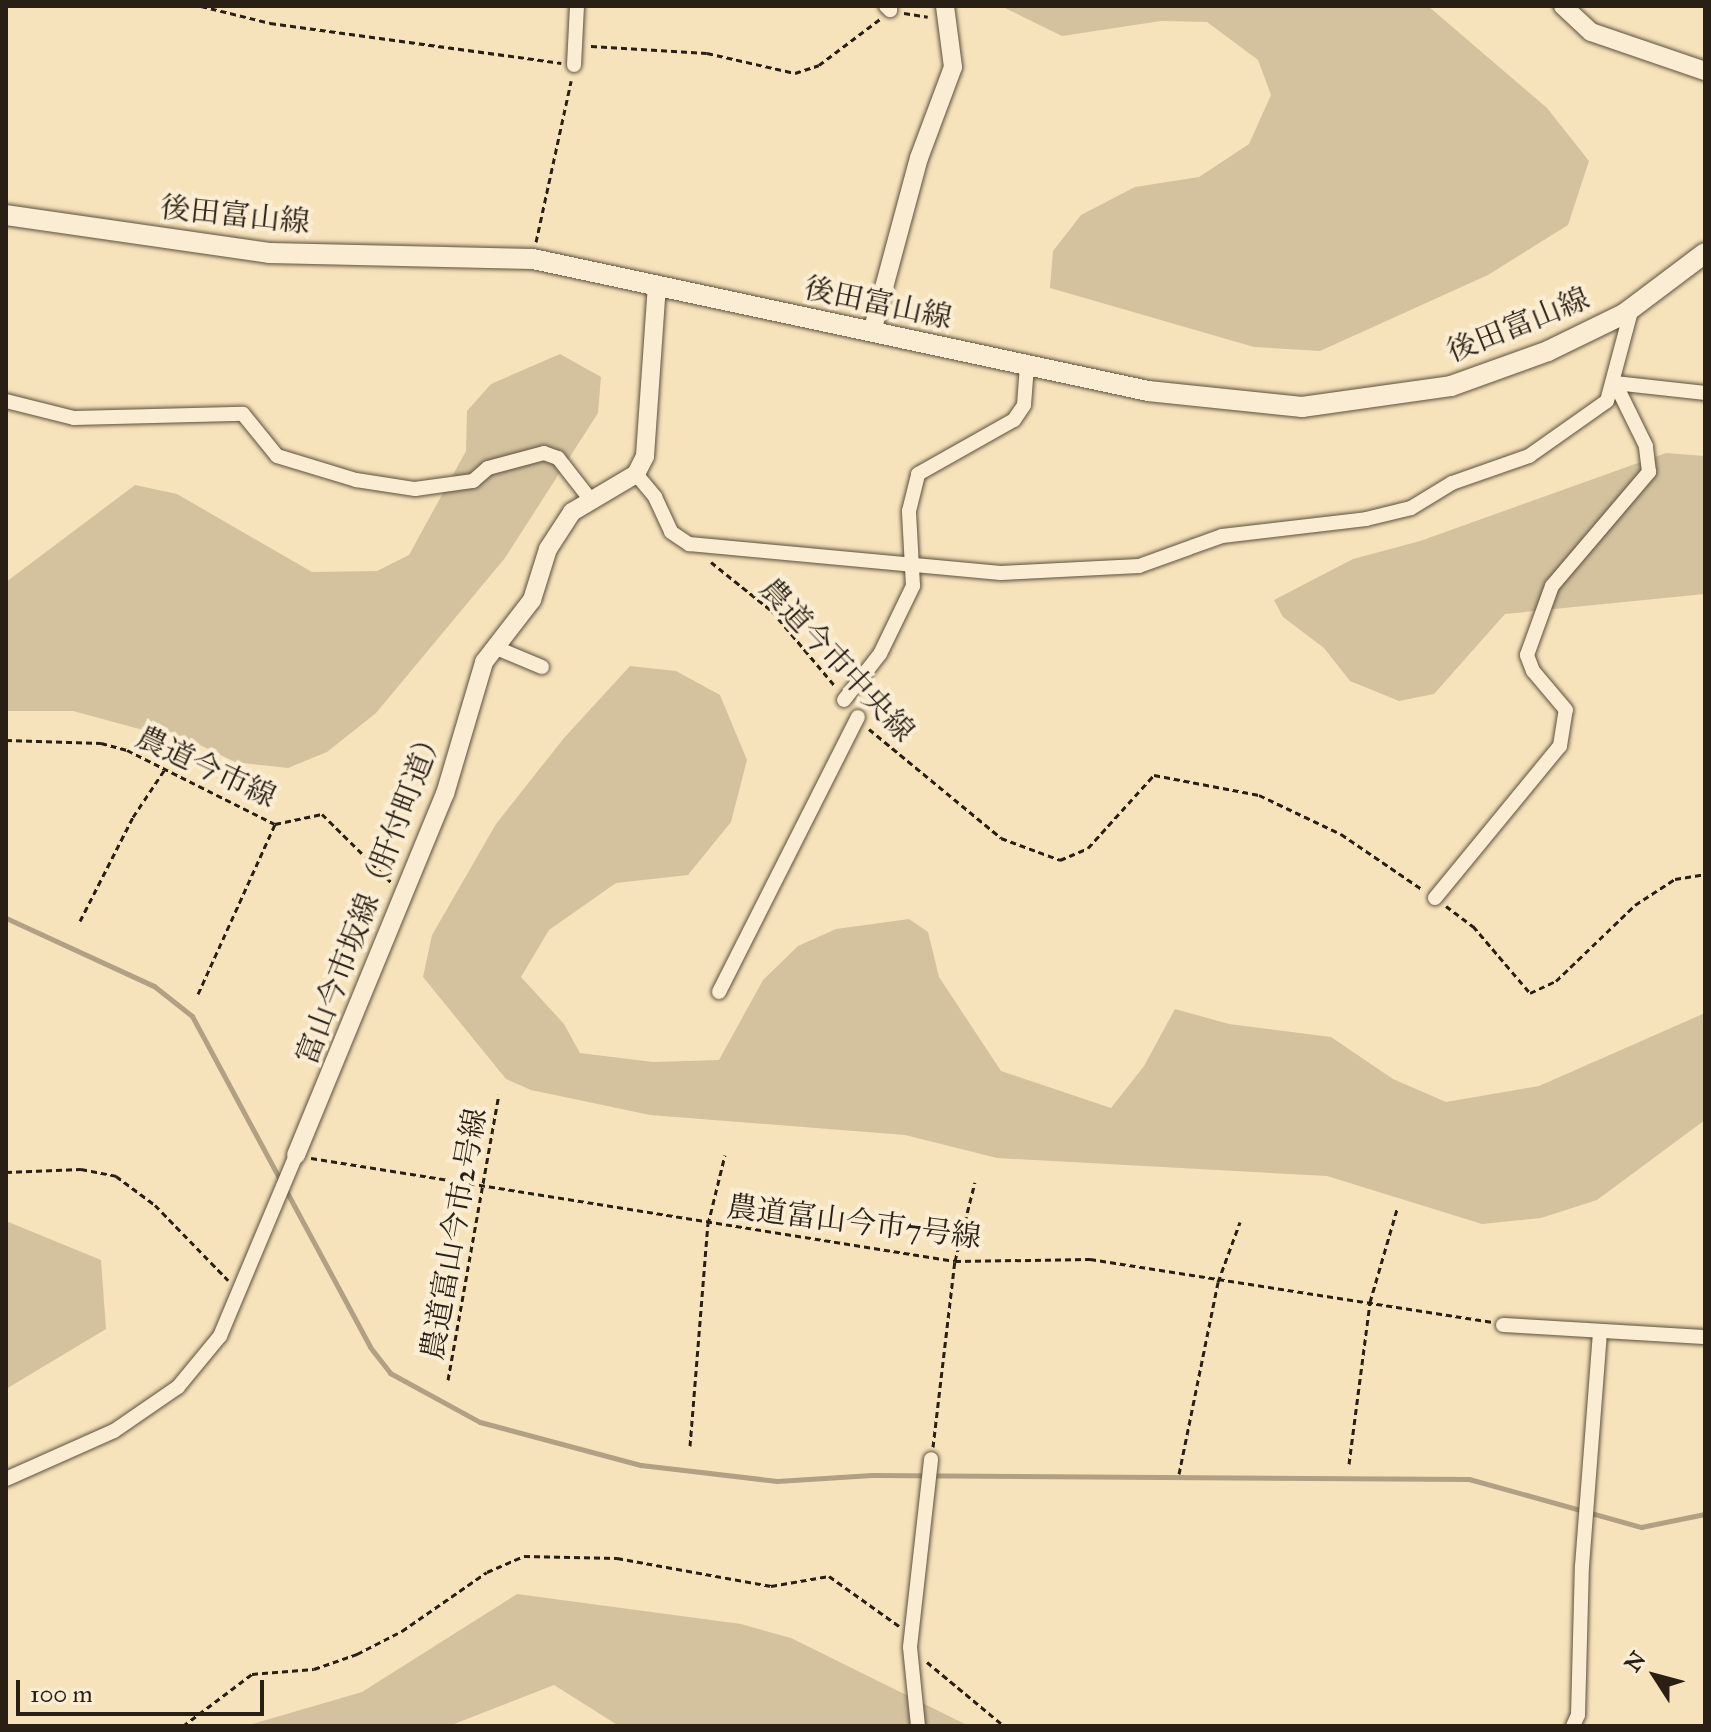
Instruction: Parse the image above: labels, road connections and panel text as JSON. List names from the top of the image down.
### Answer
{
  "streets": {
    "main road": ["後田富山線"],
    "street": ["富山今市坂線（肝付町道）"],
    "path": [
      "農道今市中央線",
      "農道今市線",
      "農道富山今市7号線",
      "農道富山今市2号線"
    ]
  },
  "crossings": [
    ["農道今市線", "富山今市坂線（肝付町道）"],
    ["富山今市坂線（肝付町道）", "農道富山今市7号線"],
    ["農道富山今市7号線", "農道富山今市2号線"]
  ],
  "scale_bar": "100 m",
  "north": "top left"
}
